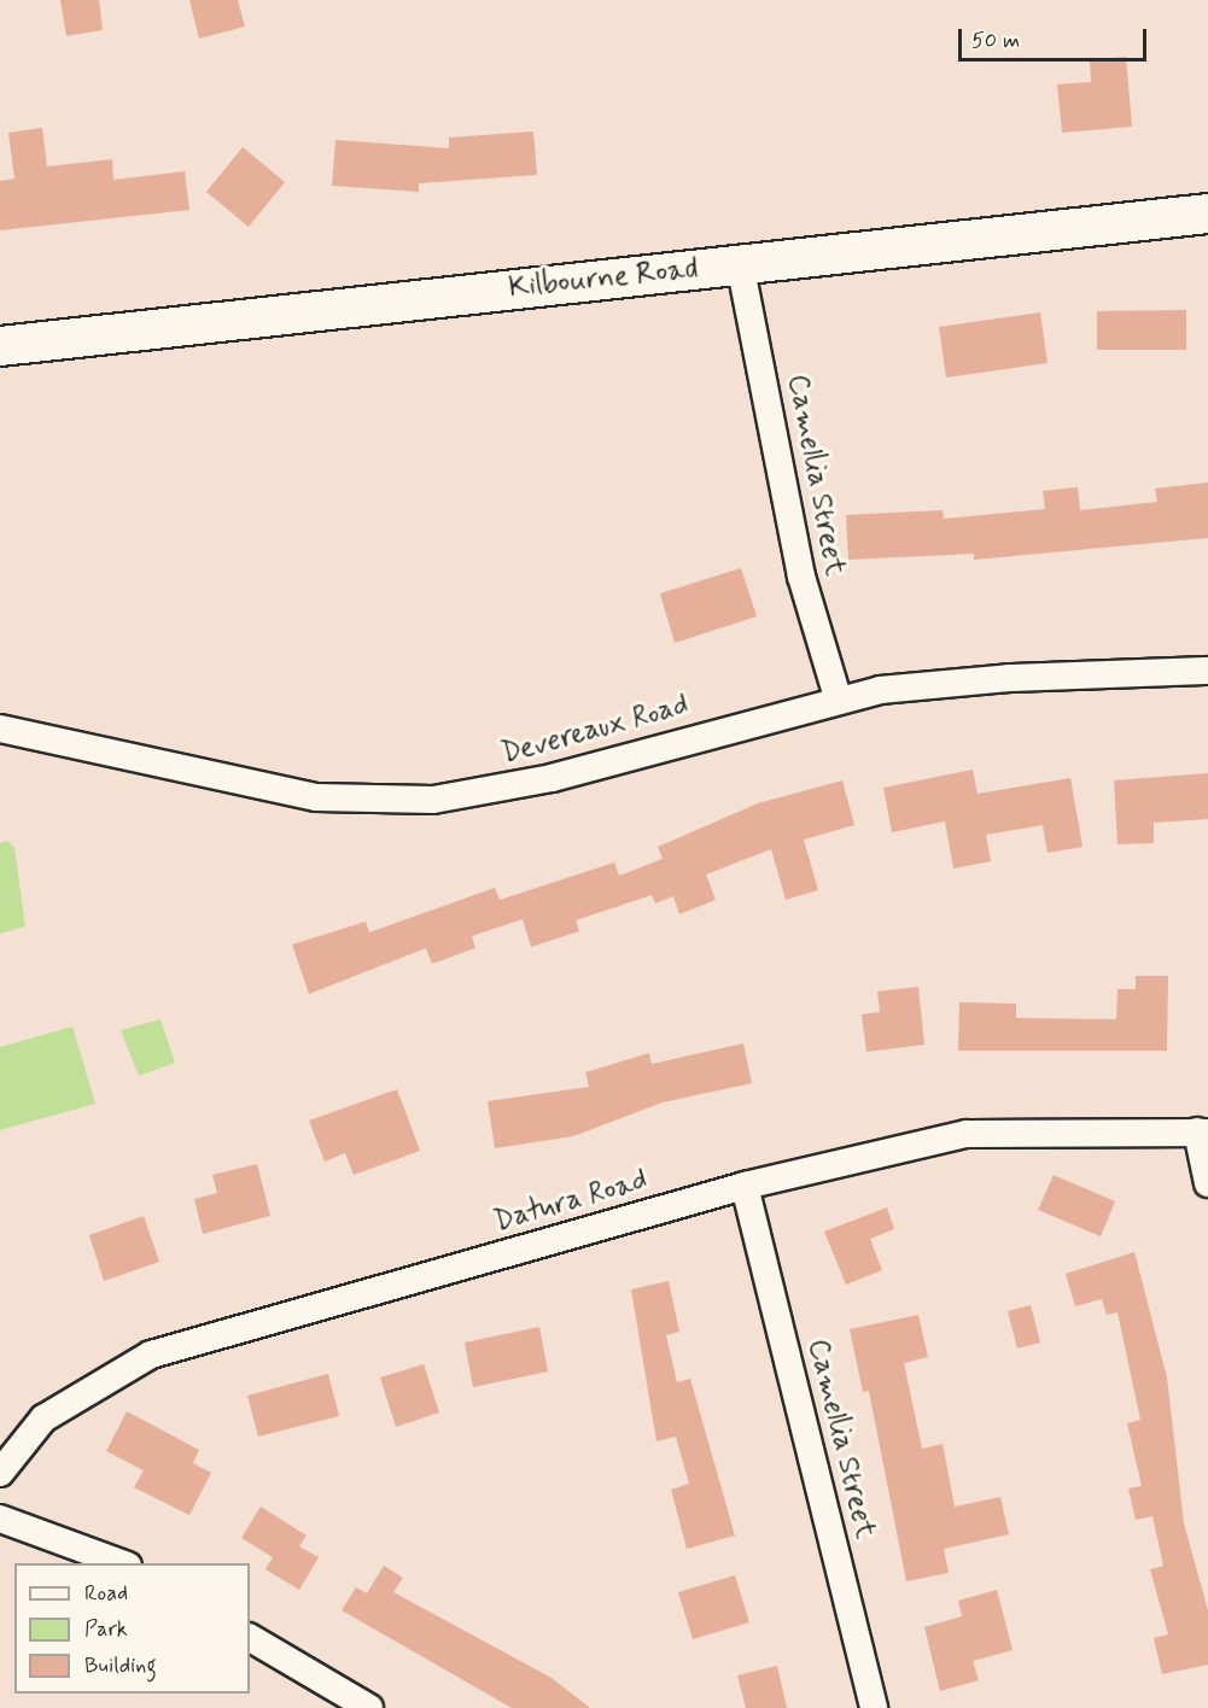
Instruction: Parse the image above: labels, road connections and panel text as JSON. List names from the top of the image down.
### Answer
{
  "streets": {
    "street": [
      "Kilbourne Road",
      "Camellia Street",
      "Devereaux Road",
      "Datura Road"
    ]
  },
  "crossings": [
    ["Kilbourne Road", "Camellia Street"],
    ["Camellia Street", "Devereaux Road"],
    ["Camellia Street", "Datura Road"]
  ],
  "legend": ["Road", "Park", "Building"],
  "scale_bar": "50 m"
}
